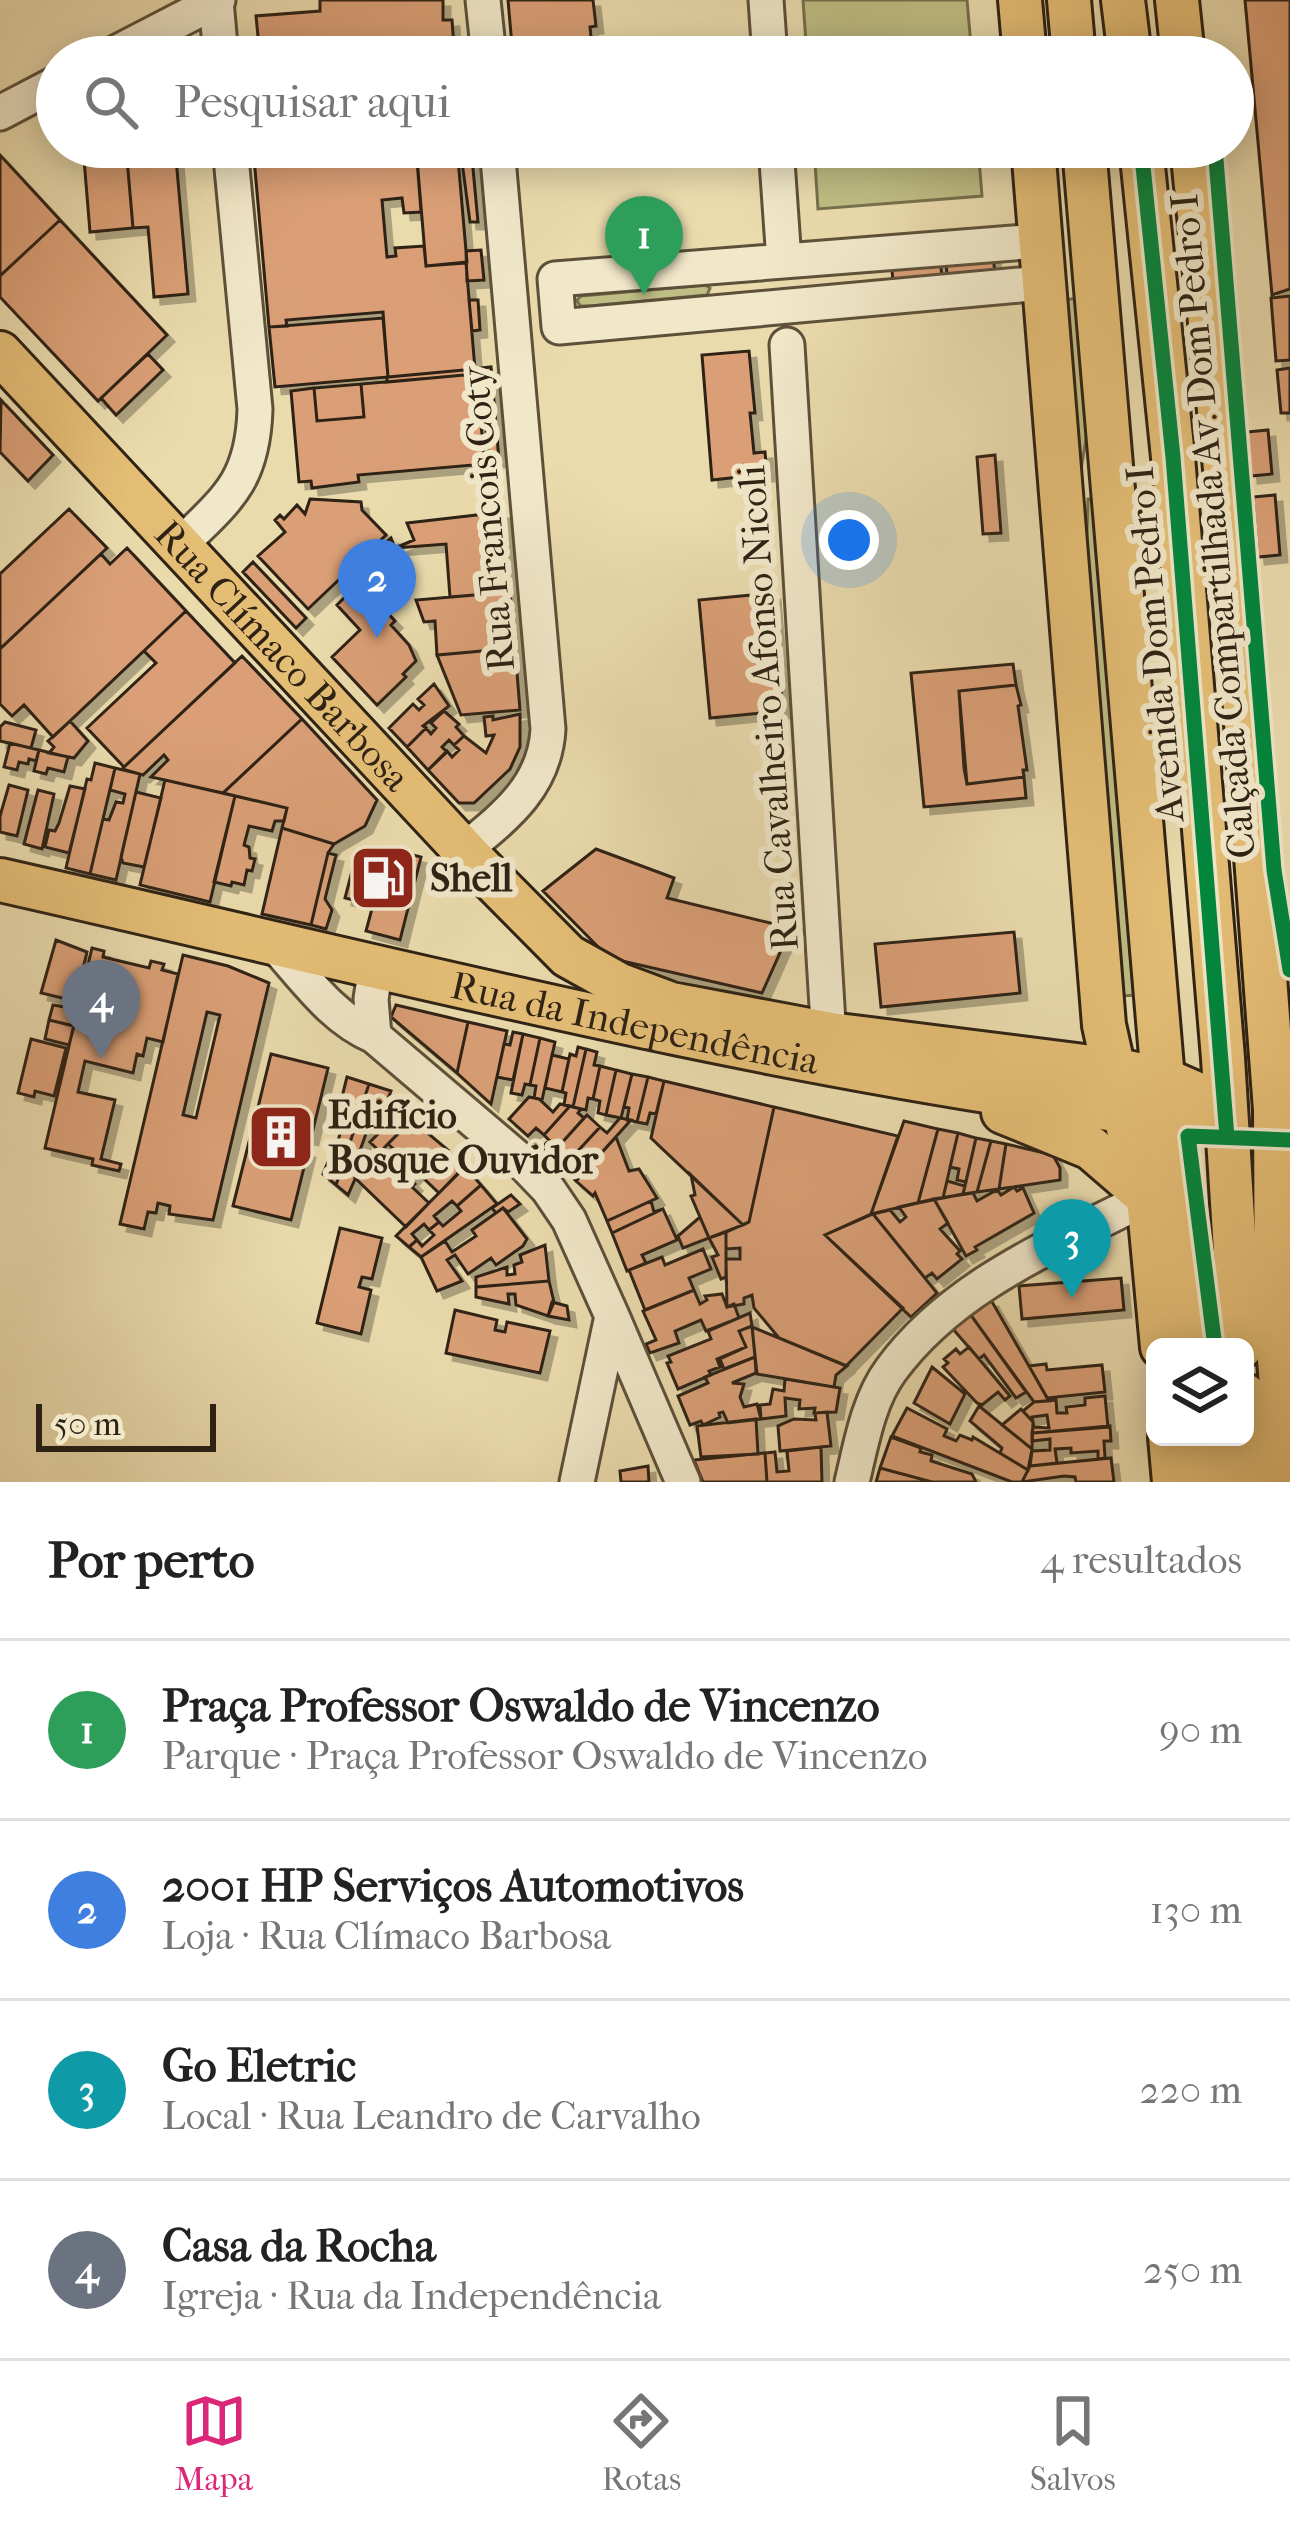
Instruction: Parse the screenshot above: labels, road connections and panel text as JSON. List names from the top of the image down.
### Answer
{
  "streets": {
    "main road": ["Avenida Dom Pedro I", "Rua Clímaco Barbosa", "Rua da Independência"],
    "street": ["Rua Francois Coty", "Rua Cavalheiro Afonso Nicoli"],
    "cycle path": ["Calçada Compartilhada Av. Dom Pedro I"]
  },
  "crossings": [
    ["Rua Francois Coty", "Rua Clímaco Barbosa"],
    ["Rua Clímaco Barbosa", "Rua da Independência"],
    ["Rua Cavalheiro Afonso Nicoli", "Rua da Independência"]
  ],
  "places": {
    "fuel station": ["Shell"],
    "building": ["Edifício Bosque Ouvidor"]
  },
  "scale_bar": "50 m",
  "page": {
    "search": "Pesquisar aqui",
    "pins": [
      "1",
      "2",
      "4",
      "3"
    ],
    "scale": "50 m",
    "heading": ["Por perto", "4 resultados"],
    "list": [
      {
        "mark": "1",
        "name": "Praça Professor Oswaldo de Vincenzo",
        "note": "Parque · Praça Professor Oswaldo de Vincenzo",
        "value": "90 m"
      },
      {
        "mark": "2",
        "name": "2001 HP Serviços Automotivos",
        "note": "Loja · Rua Clímaco Barbosa",
        "value": "130 m"
      },
      {
        "mark": "3",
        "name": "Go Eletric",
        "note": "Local · Rua Leandro de Carvalho",
        "value": "220 m"
      },
      {
        "mark": "4",
        "name": "Casa da Rocha",
        "note": "Igreja · Rua da Independência",
        "value": "250 m"
      }
    ],
    "nav": ["Mapa", "Rotas", "Salvos"]
  }
}
